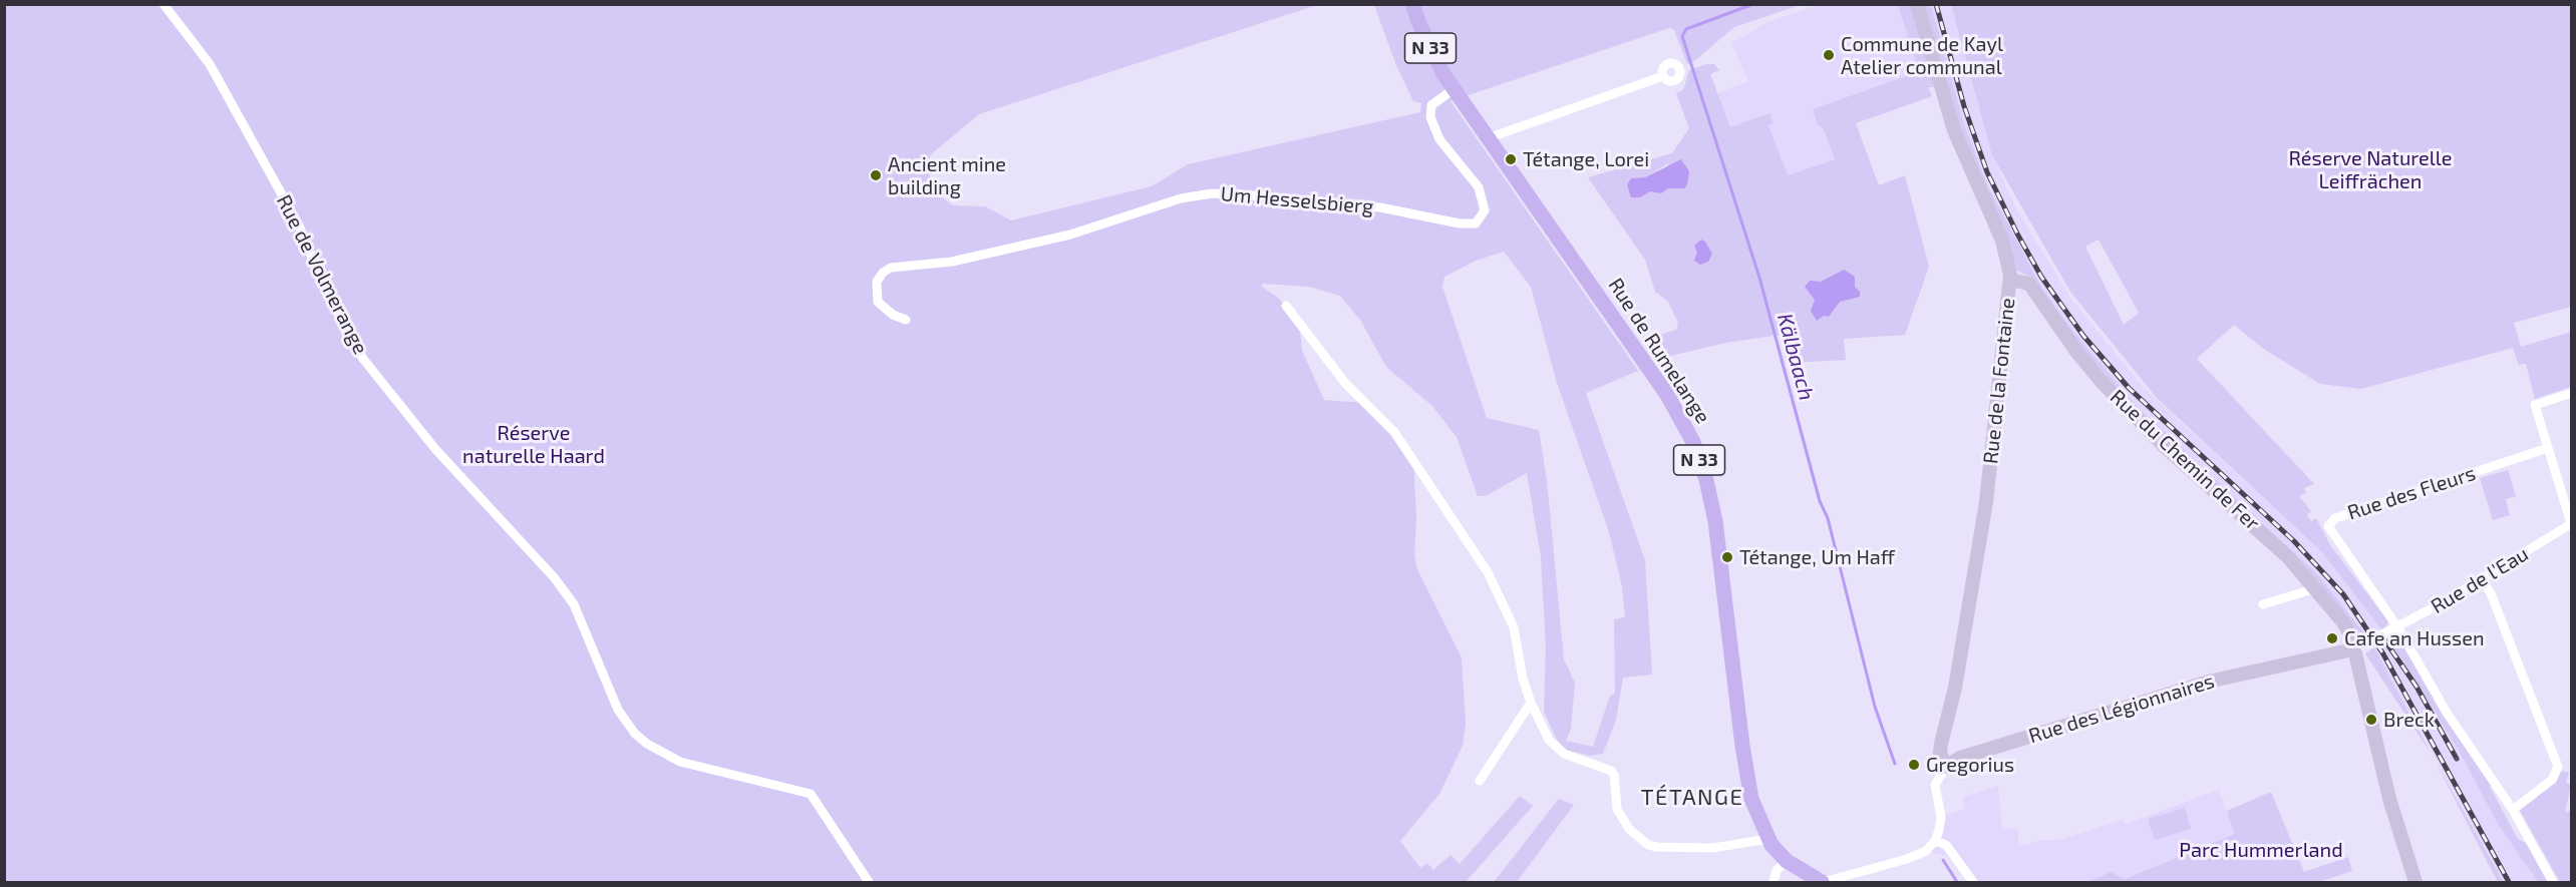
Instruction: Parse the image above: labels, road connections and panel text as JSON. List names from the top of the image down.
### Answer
{
  "streets": {
    "main road": [
      "N 33",
      "Rue de Rumelange",
      "Rue de la Fontaine",
      "Rue du Chemin de Fer",
      "Rue des Légionnaires"
    ],
    "street": [
      "Um Hesselsbierg",
      "Rue de Volmerange",
      "Rue des Fleurs",
      "Rue de l'Eau"
    ]
  },
  "crossings": [
    ["Um Hesselsbierg", "Rue de Rumelange"],
    ["Rue de la Fontaine", "Rue du Chemin de Fer"],
    ["Rue de la Fontaine", "Rue des Légionnaires"],
    ["Rue du Chemin de Fer", "Rue de l'Eau"],
    ["Rue du Chemin de Fer", "Rue des Légionnaires"],
    ["Rue des Fleurs", "Rue de l'Eau"],
    ["Rue de l'Eau", "Rue des Légionnaires"]
  ],
  "districts": ["TÉTANGE"],
  "water": ["Kälbaach"],
  "parks": ["Réserve Naturelle Leiffrächen", "Réserve naturelle Haard", "Parc Hummerland"],
  "places": [
    "Commune de Kayl Atelier communal",
    "Tétange, Lorei",
    "Ancient mine building",
    "Tétange, Um Haff",
    "Cafe an Hussen",
    "Breck",
    "Gregorius"
  ]
}
